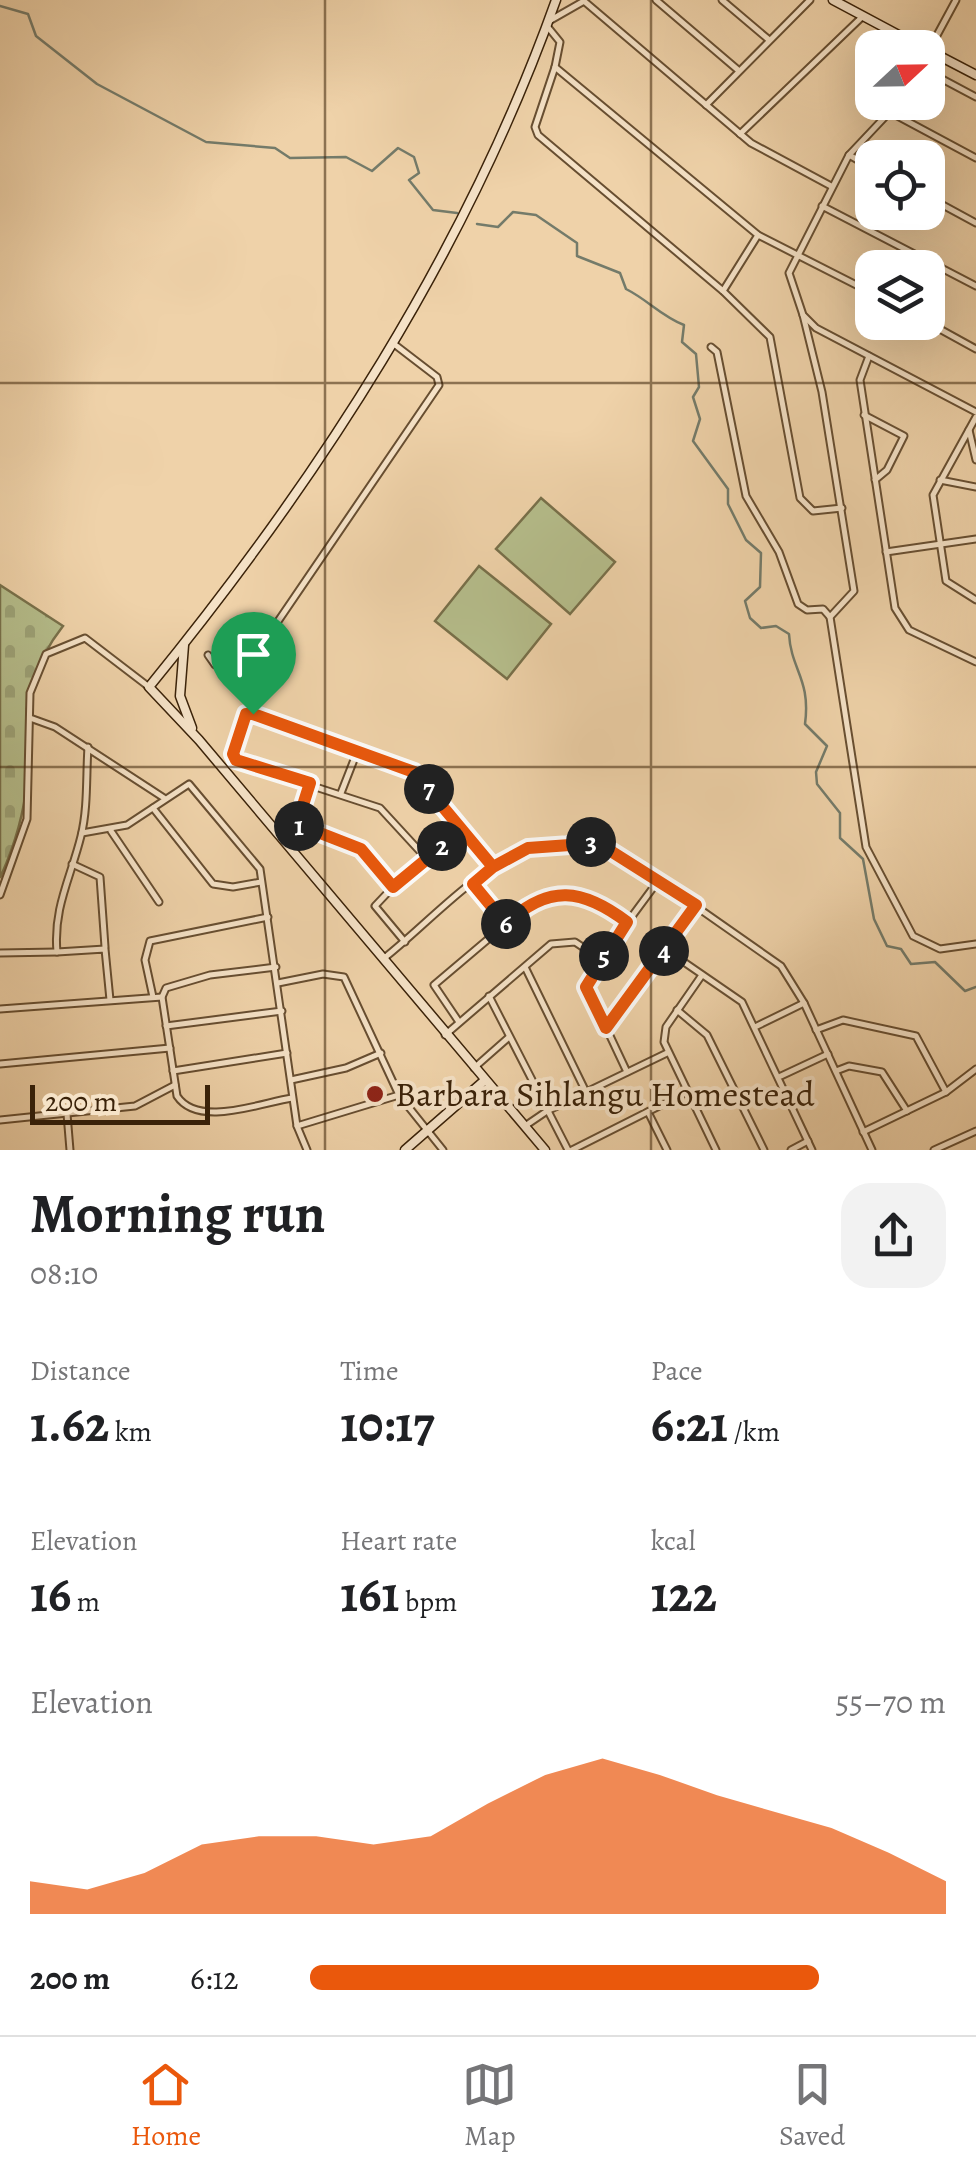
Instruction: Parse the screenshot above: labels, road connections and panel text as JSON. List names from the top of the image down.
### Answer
{
  "places": ["Barbara Sihlangu Homestead"],
  "scale_bar": "200 m",
  "north": "right",
  "page": {
    "pins": [
      "7",
      "1",
      "3",
      "2",
      "6",
      "4",
      "5"
    ],
    "scale": "200 m",
    "heading": ["Morning run", "08:10"],
    "stats": [
      ["Distance", "1.62 km"],
      ["Time", "10:17"],
      ["Pace", "6:21 /km"],
      ["Elevation", "16 m"],
      ["Heart rate", "161 bpm"],
      ["kcal", "122"]
    ],
    "chart": ["Elevation", "55–70 m"],
    "list": [
      {
        "name": "200 m",
        "note": "6:12"
      }
    ],
    "tabs": ["Home", "Map", "Saved"]
  }
}
